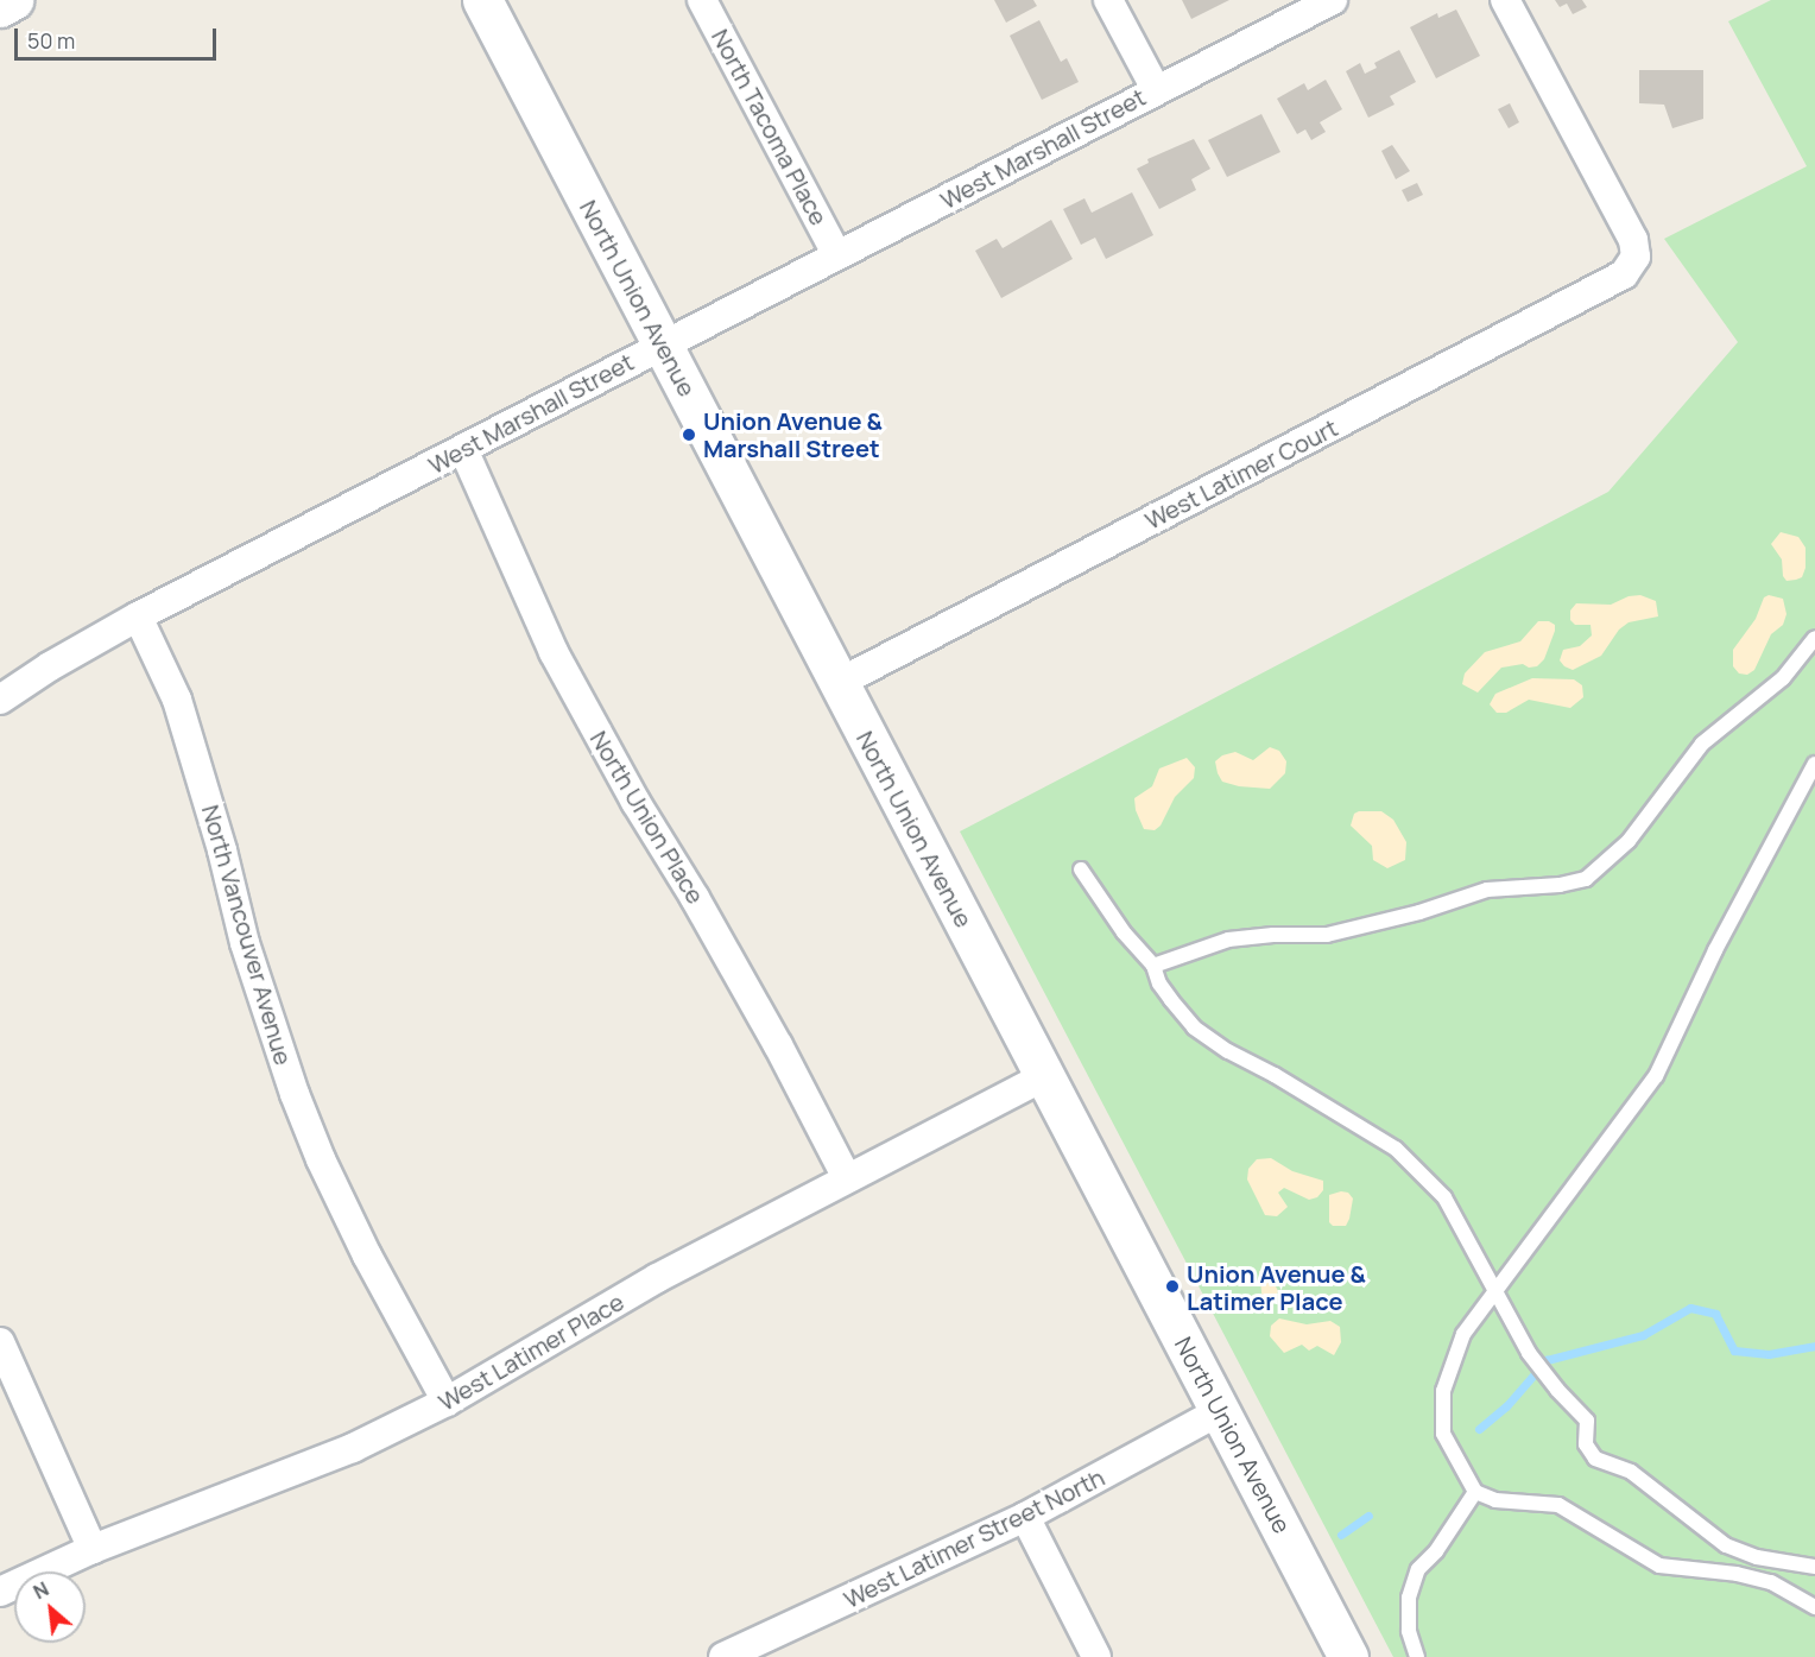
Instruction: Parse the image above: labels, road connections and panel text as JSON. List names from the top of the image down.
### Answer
{
  "streets": {
    "street": [
      "North Tacoma Place",
      "West Marshall Street",
      "North Union Avenue",
      "West Latimer Court",
      "North Union Place",
      "North Vancouver Avenue",
      "West Latimer Place",
      "West Latimer Street North"
    ]
  },
  "crossings": [
    ["North Tacoma Place", "West Marshall Street"],
    ["West Marshall Street", "North Union Avenue"],
    ["West Marshall Street", "North Union Place"],
    ["West Marshall Street", "North Vancouver Avenue"],
    ["North Union Avenue", "West Latimer Court"],
    ["North Union Avenue", "West Latimer Place"],
    ["North Union Avenue", "West Latimer Street North"],
    ["North Union Place", "West Latimer Place"],
    ["North Vancouver Avenue", "West Latimer Place"]
  ],
  "places": ["Union Avenue & Marshall Street", "Union Avenue & Latimer Place"],
  "scale_bar": "50 m",
  "north": "top left"
}
